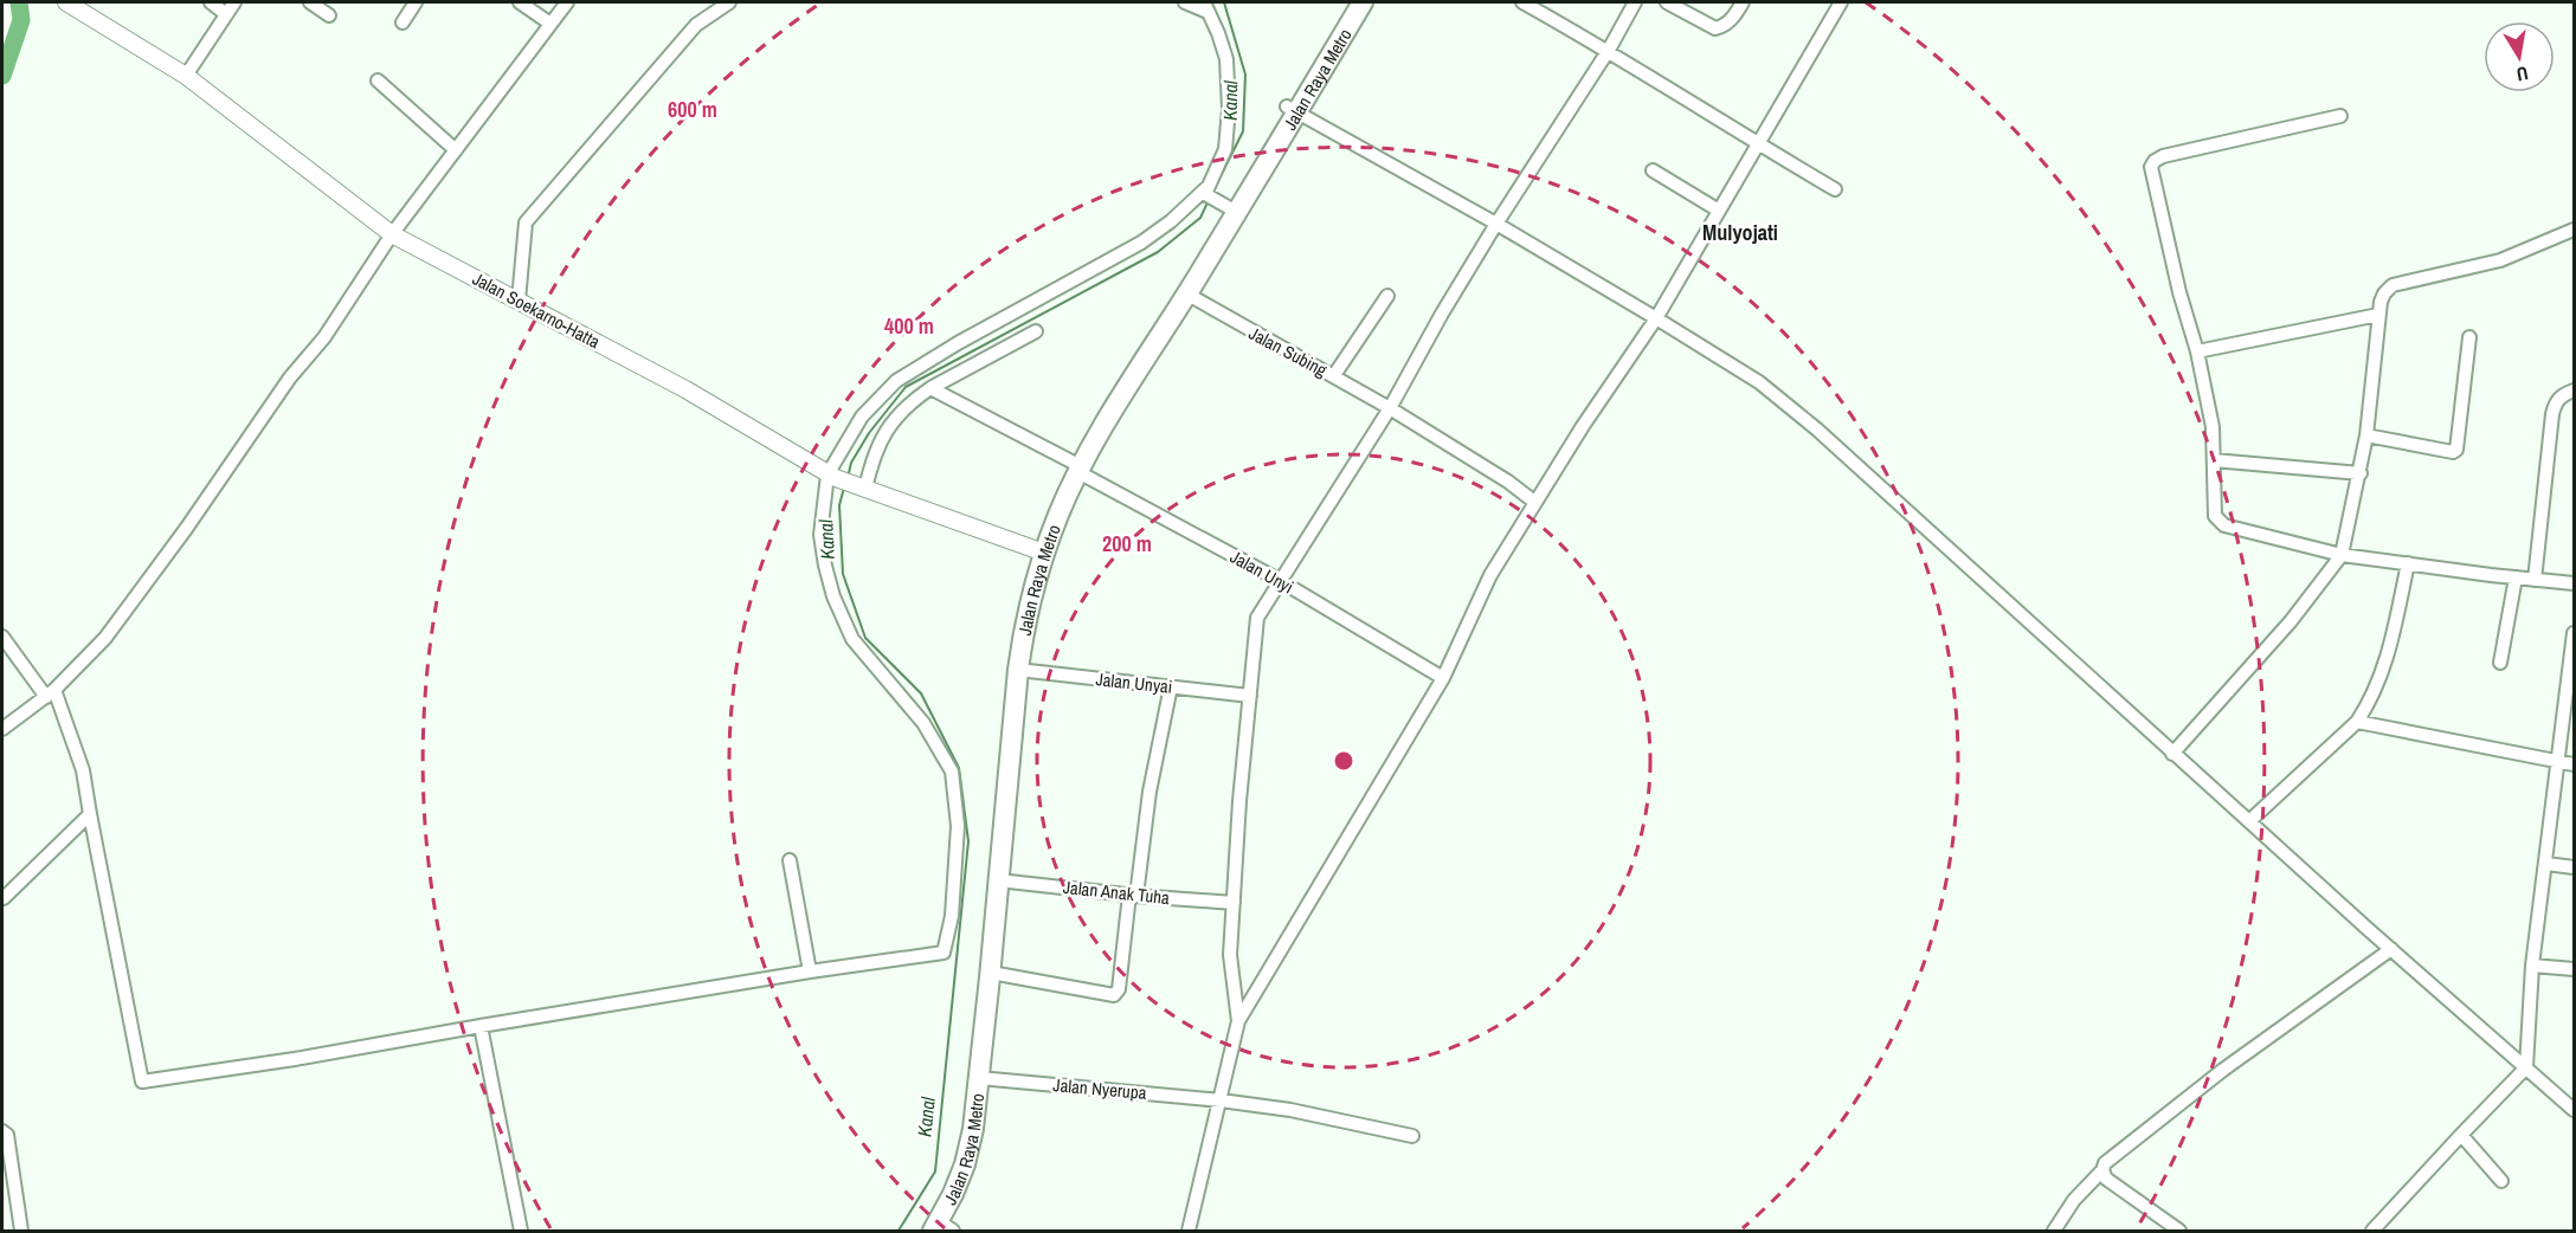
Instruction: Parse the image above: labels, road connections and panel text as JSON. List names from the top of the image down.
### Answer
{
  "streets": {
    "highway": ["Jalan Raya Metro"],
    "main road": ["Jalan Soekarno-Hatta"],
    "street": [
      "Jalan Subing",
      "Jalan Unyi",
      "Jalan Unyai",
      "Jalan Anak Tuha",
      "Jalan Nyerupa"
    ]
  },
  "crossings": [
    ["Jalan Raya Metro", "Jalan Soekarno-Hatta"],
    ["Jalan Raya Metro", "Jalan Subing"],
    ["Jalan Raya Metro", "Jalan Unyi"],
    ["Jalan Raya Metro", "Jalan Unyai"],
    ["Jalan Raya Metro", "Jalan Anak Tuha"],
    ["Jalan Raya Metro", "Jalan Nyerupa"]
  ],
  "districts": ["Mulyojati"],
  "water": ["Kanal"],
  "north": "bottom",
  "rings": ["600 m", "400 m", "200 m"]
}
